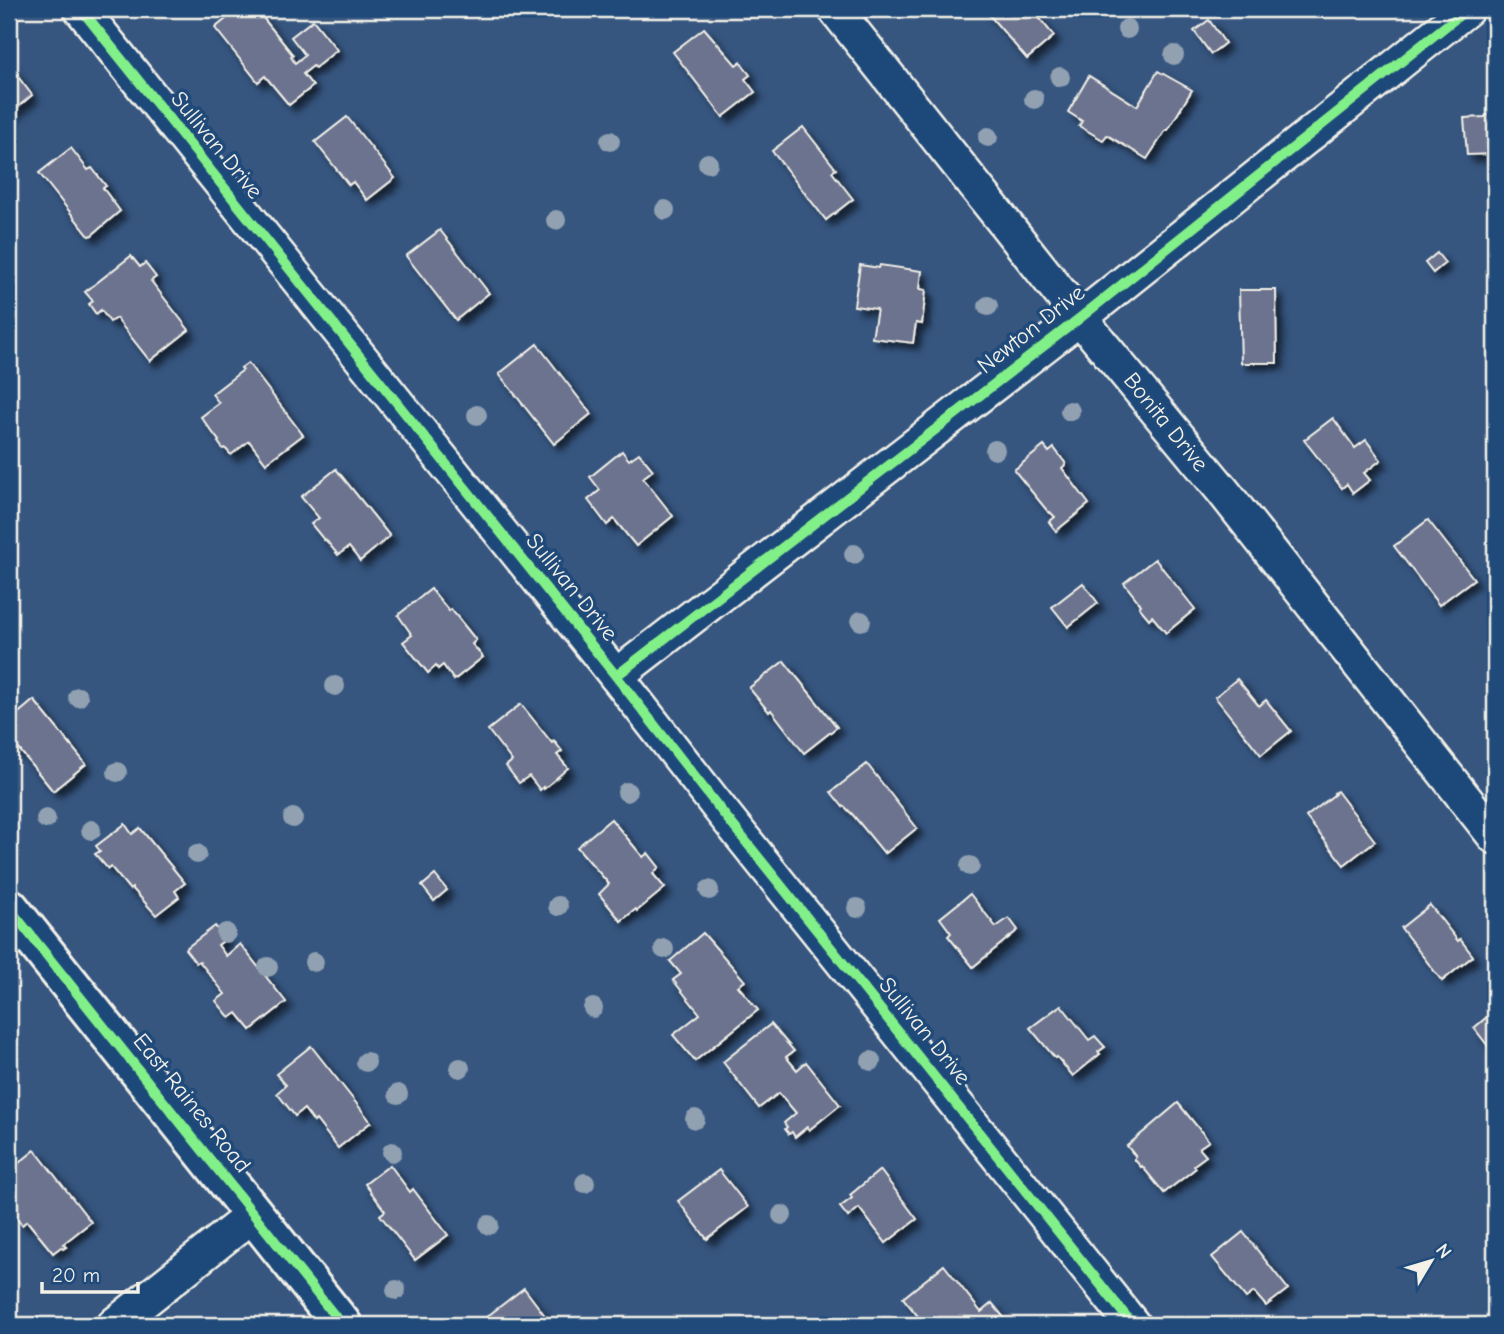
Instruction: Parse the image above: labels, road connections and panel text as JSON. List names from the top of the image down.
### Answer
{
  "streets": {
    "main road": ["East Raines Road"],
    "street": ["Sullivan Drive", "Newton Drive", "Bonita Drive"]
  },
  "crossings": [
    ["Sullivan Drive", "Newton Drive"],
    ["Newton Drive", "Bonita Drive"]
  ],
  "scale_bar": "20 m",
  "north": "top right"
}
